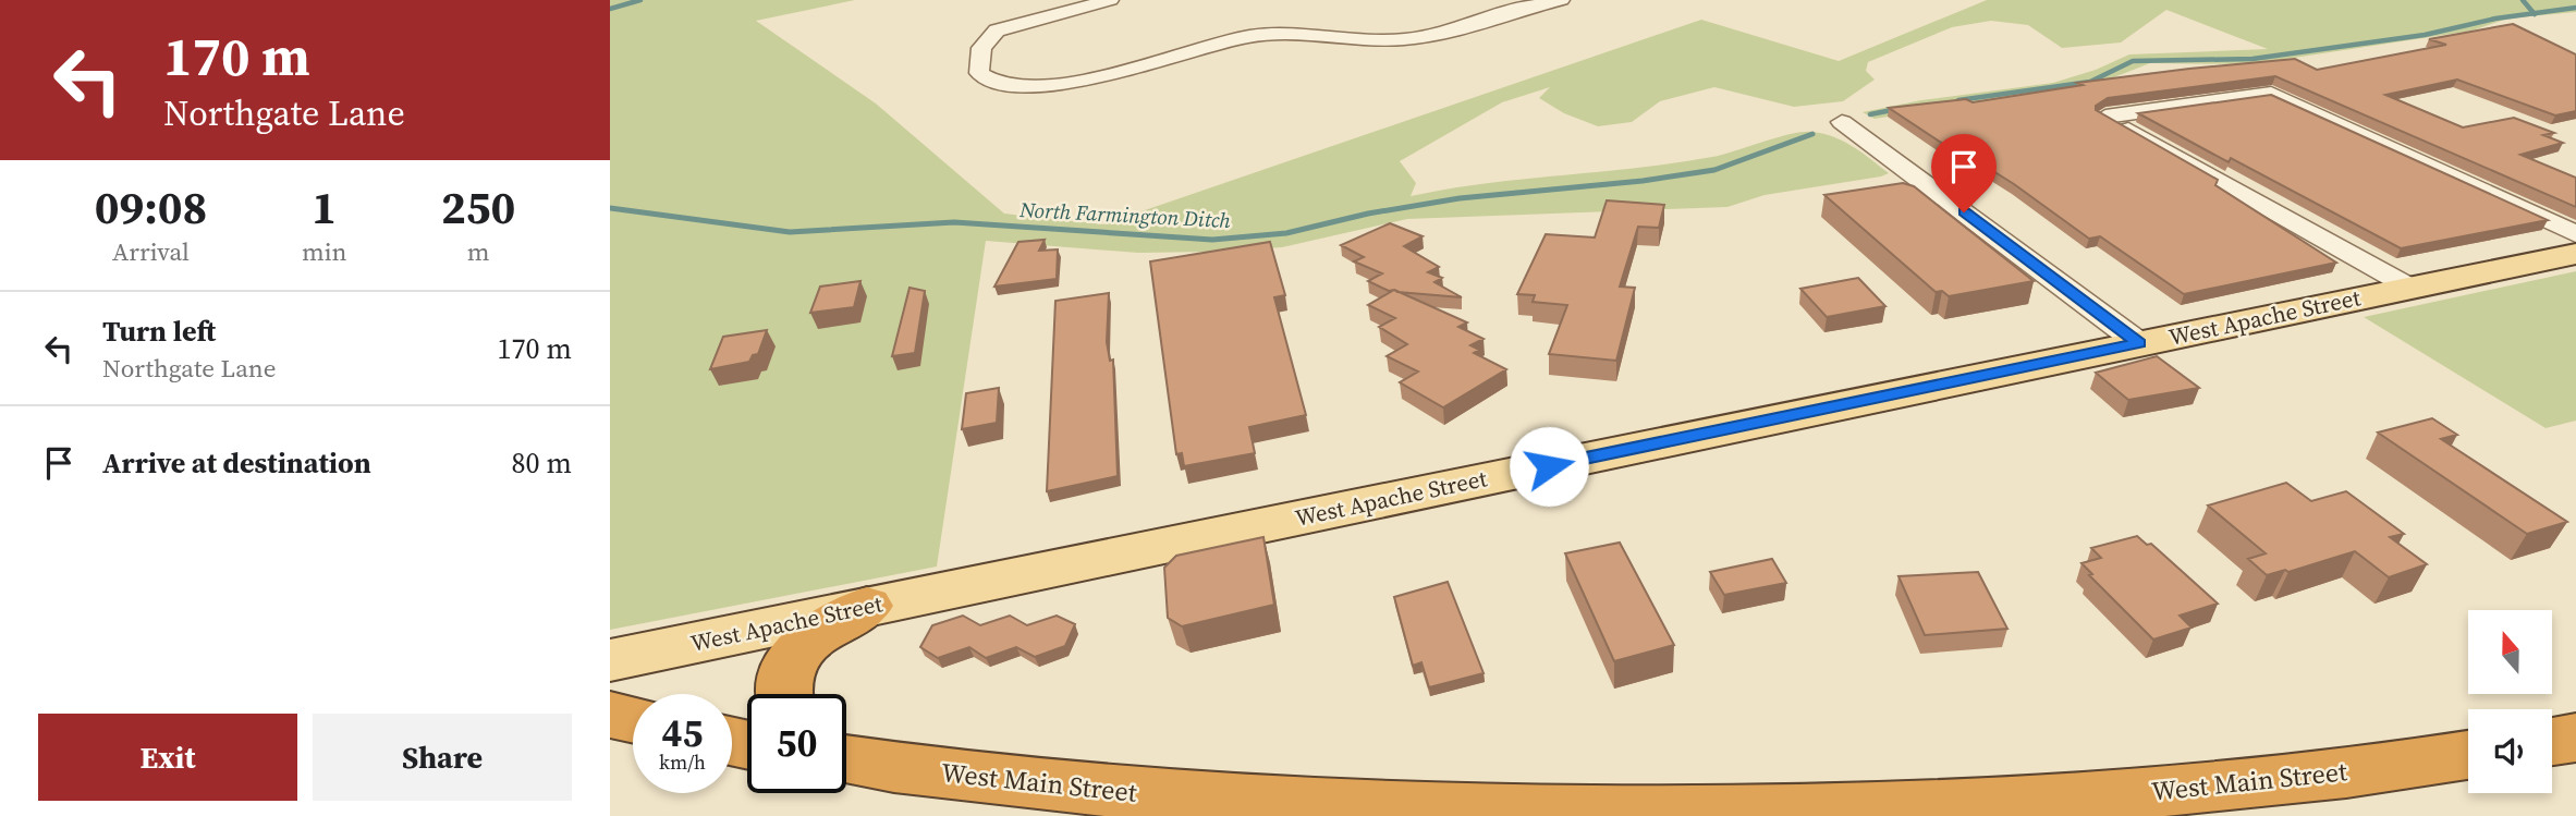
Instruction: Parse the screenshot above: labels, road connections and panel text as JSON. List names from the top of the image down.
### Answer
{
  "streets": {
    "highway": ["West Main Street"],
    "main road": ["West Apache Street"]
  },
  "water": ["North Farmington Ditch"],
  "north": "top",
  "page": {
    "turn": ["170 m", "Northgate Lane"],
    "eta": [
      "09:08",
      "Arrival",
      "1",
      "min",
      "250",
      "m"
    ],
    "list": [
      {
        "name": "Turn left",
        "note": "Northgate Lane",
        "value": "170 m"
      },
      {
        "name": "Arrive at destination",
        "value": "80 m"
      }
    ],
    "speed": "45 km/h",
    "limit": "50",
    "buttons": ["Exit", "Share"]
  }
}
